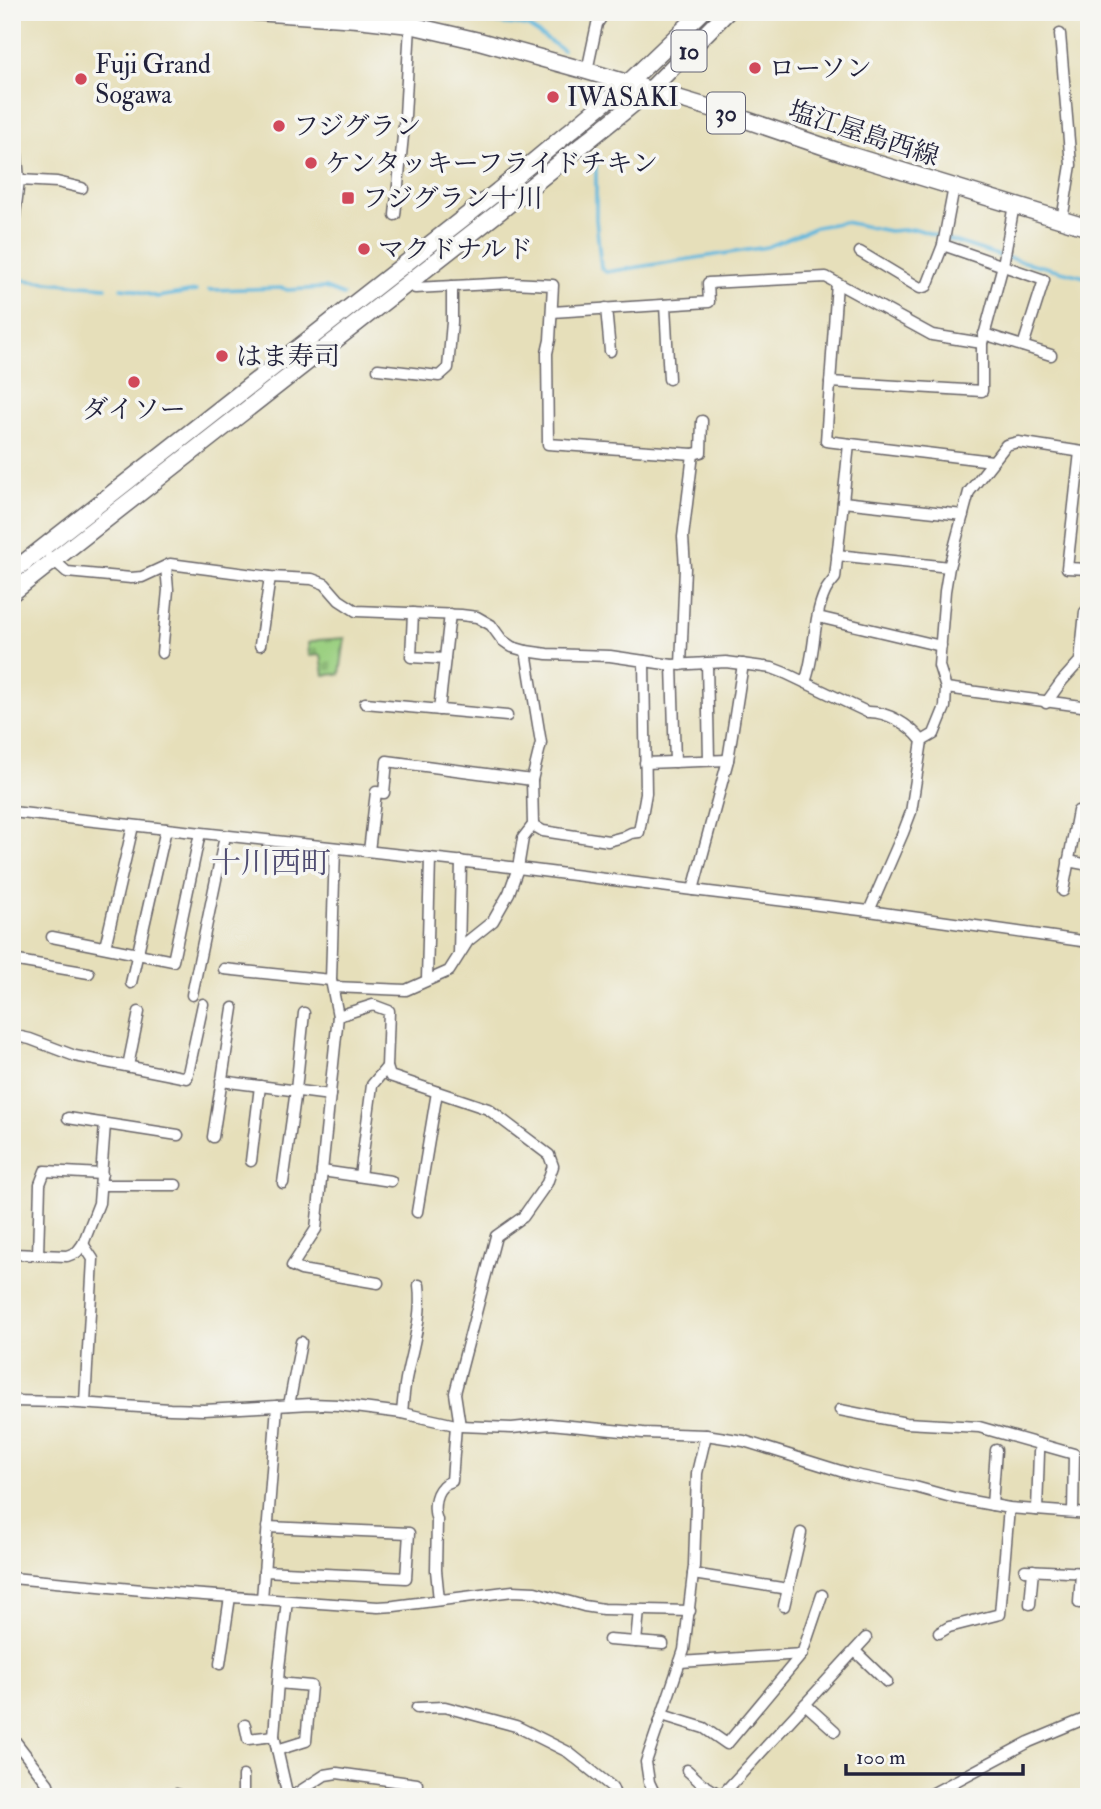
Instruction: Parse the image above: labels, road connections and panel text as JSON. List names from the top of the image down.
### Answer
{
  "streets": {
    "main road": ["10", "30", "塩江屋島西線"]
  },
  "crossings": [
    ["10", "塩江屋島西線"]
  ],
  "districts": ["十川西町"],
  "places": {
    "other": [
      "ローソン",
      "Fuji Grand Sogawa",
      "IWASAKI",
      "フジグラン",
      "ケンタッキーフライドチキン",
      "マクドナルド",
      "はま寿司",
      "ダイソー"
    ],
    "transit": ["フジグラン十川"]
  },
  "scale_bar": "100 m"
}
